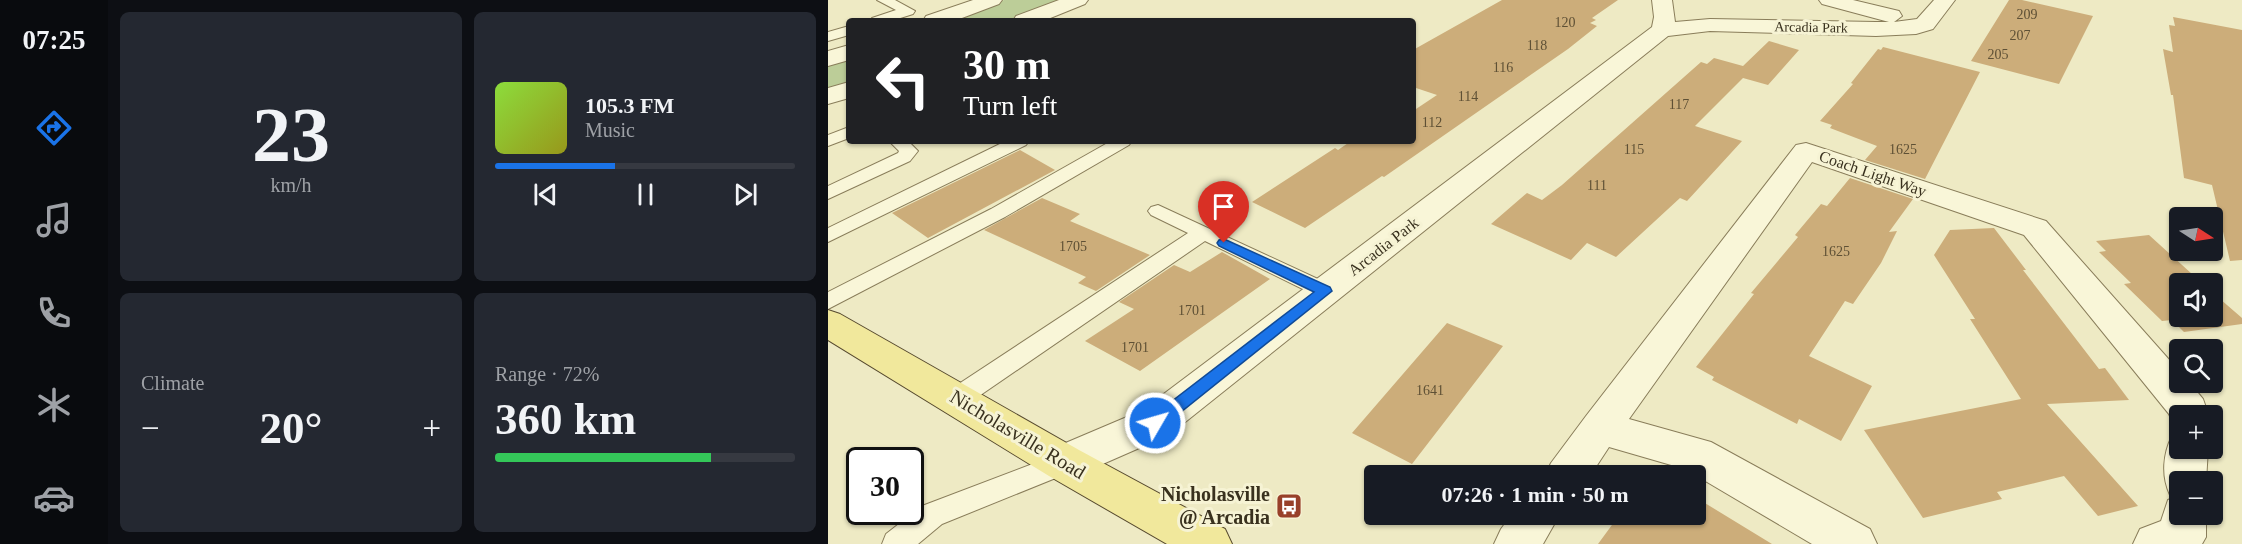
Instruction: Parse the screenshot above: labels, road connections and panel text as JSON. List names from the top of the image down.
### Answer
{
  "streets": {
    "main road": ["Nicholasville Road"],
    "street": ["Arcadia Park", "Coach Light Way"]
  },
  "crossings": [
    ["Arcadia Park", "Nicholasville Road"]
  ],
  "places": {
    "bus stop": ["Nicholasville @ Arcadia"]
  },
  "house_numbers": [
    "209",
    "120",
    "207",
    "118",
    "205",
    "116",
    "114",
    "117",
    "112",
    "115",
    "1625",
    "111",
    "1705",
    "1625",
    "1701",
    "1701",
    "1641"
  ],
  "north": "right",
  "page": {
    "tabs": "07:25",
    "tile": [
      ["23", "km/h"],
      "Climate",
      ["Range · 72%", "360 km"]
    ],
    "turn": ["30 m", "Turn left"],
    "song": ["105.3 FM", "Music"],
    "map_buttons": ["+", "−"],
    "heat": ["−", "20°", "+"],
    "limit": "30",
    "trip": "07:26 · 1 min · 50 m"
  }
}
